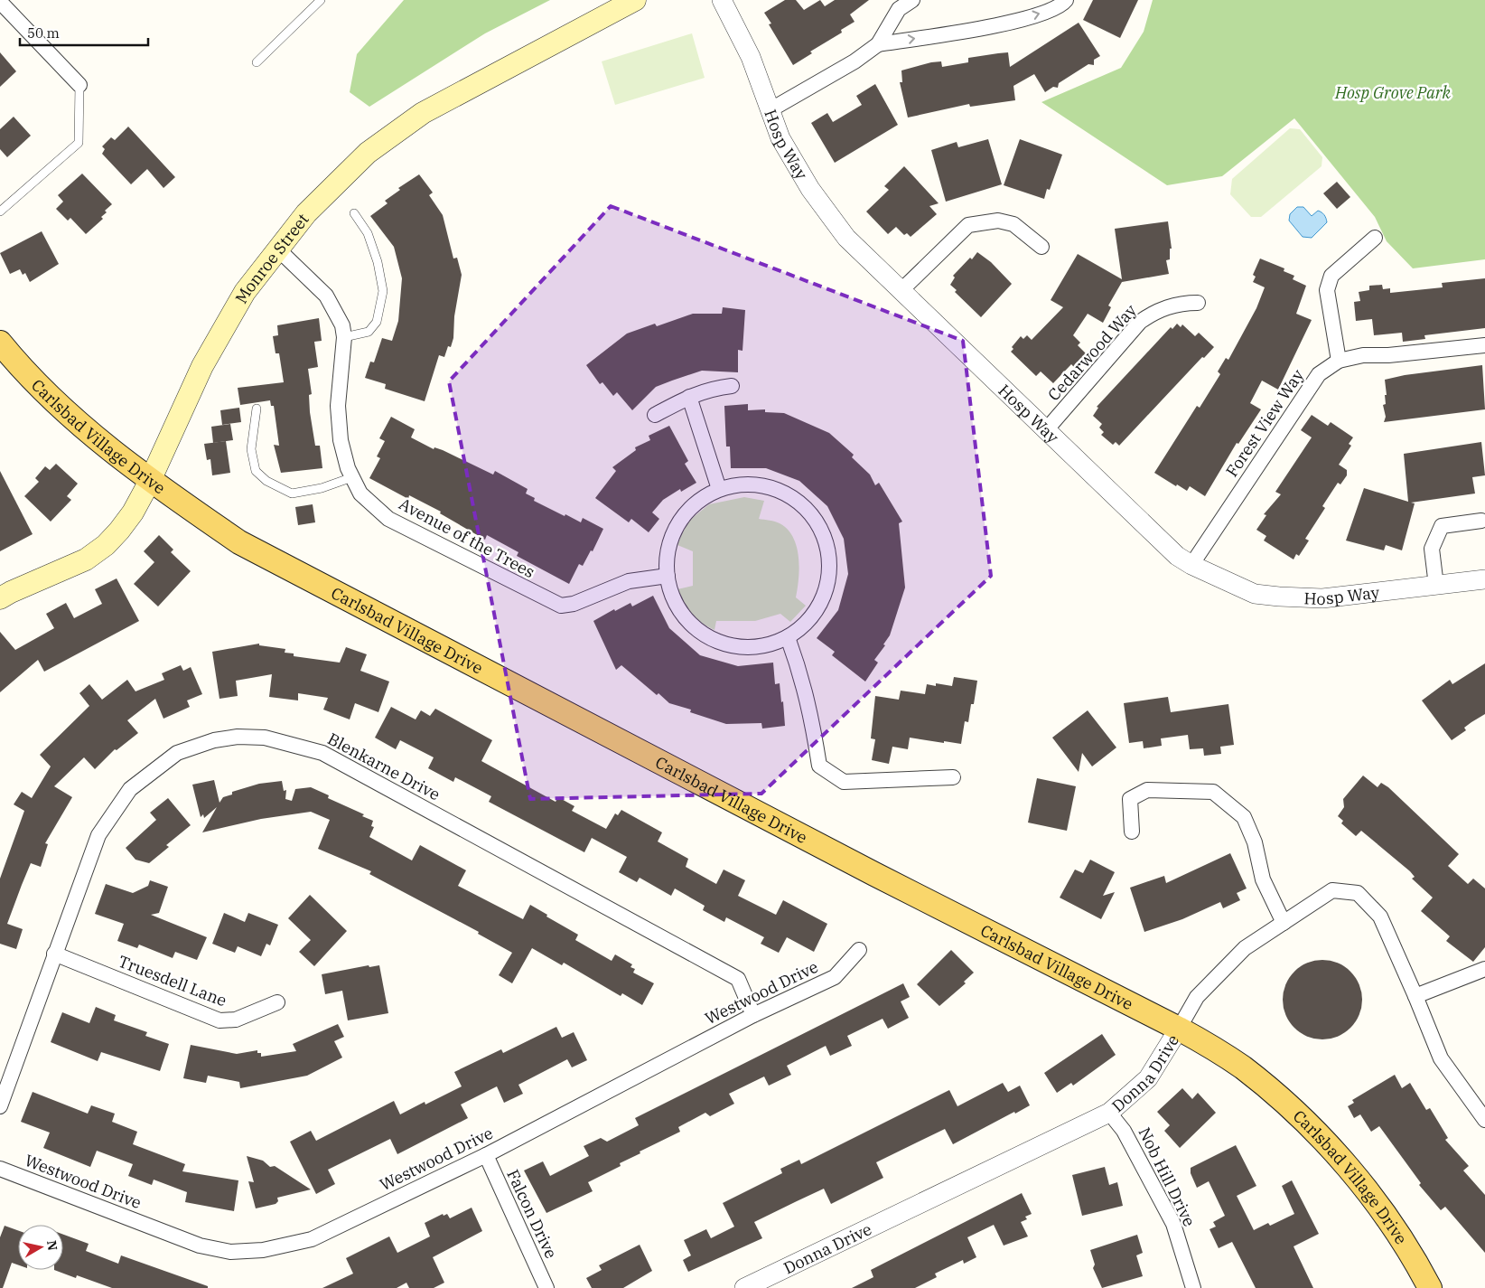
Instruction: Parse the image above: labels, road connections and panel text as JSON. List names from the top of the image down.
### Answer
{
  "streets": {
    "main road": ["Monroe Street", "Carlsbad Village Drive"],
    "street": [
      "Hosp Way",
      "Cedarwood Way",
      "Forest View Way",
      "Avenue of the Trees",
      "Blenkarne Drive",
      "Truesdell Lane",
      "Westwood Drive",
      "Donna Drive",
      "Nob Hill Drive",
      "Falcon Drive"
    ]
  },
  "crossings": [
    ["Hosp Way", "Cedarwood Way"],
    ["Hosp Way", "Forest View Way"],
    ["Monroe Street", "Carlsbad Village Drive"],
    ["Monroe Street", "Avenue of the Trees"],
    ["Carlsbad Village Drive", "Donna Drive"],
    ["Blenkarne Drive", "Truesdell Lane"],
    ["Blenkarne Drive", "Westwood Drive"],
    ["Westwood Drive", "Falcon Drive"],
    ["Donna Drive", "Nob Hill Drive"]
  ],
  "parks": ["Hosp Grove Park"],
  "scale_bar": "50 m",
  "north": "right"
}
